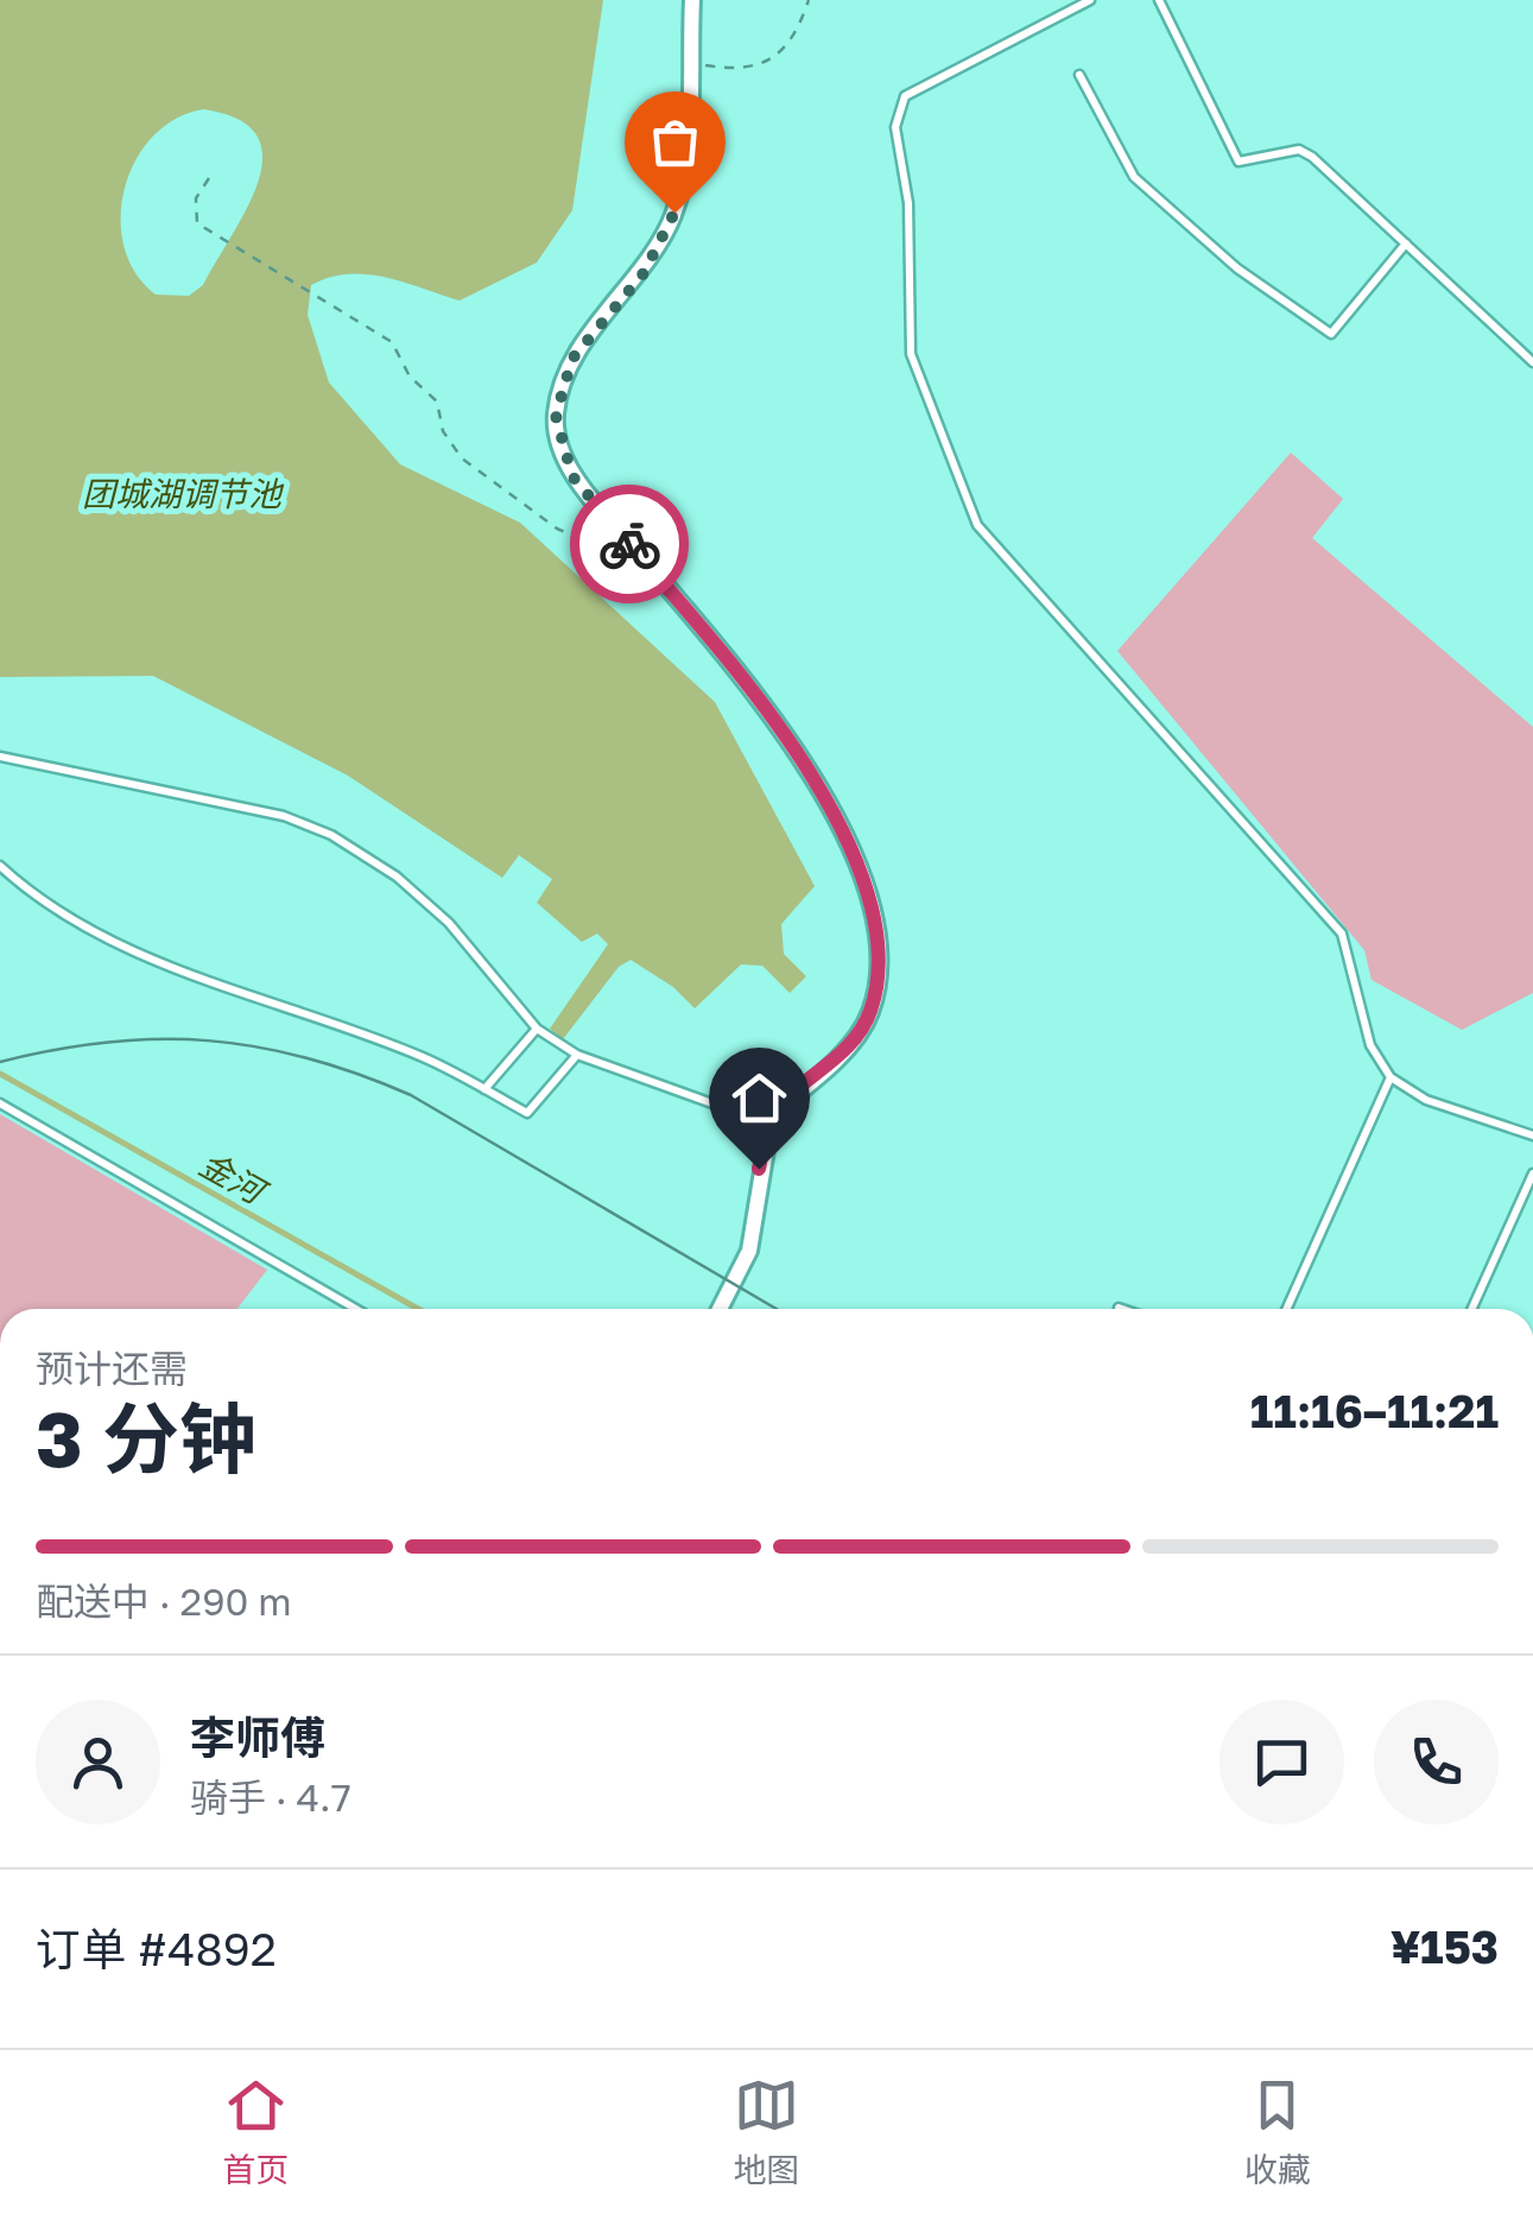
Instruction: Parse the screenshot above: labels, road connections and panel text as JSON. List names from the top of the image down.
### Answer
{
  "water": ["团城湖调节池", "金河"],
  "page": {
    "heading": ["3 分钟", "预计还需", "11:16–11:21"],
    "panel": [
      "李师傅",
      "骑手 · 4.7",
      "订单 #4892",
      "¥153"
    ],
    "bar": "配送中 · 290 m",
    "tabs": ["首页", "地图", "收藏"]
  }
}
